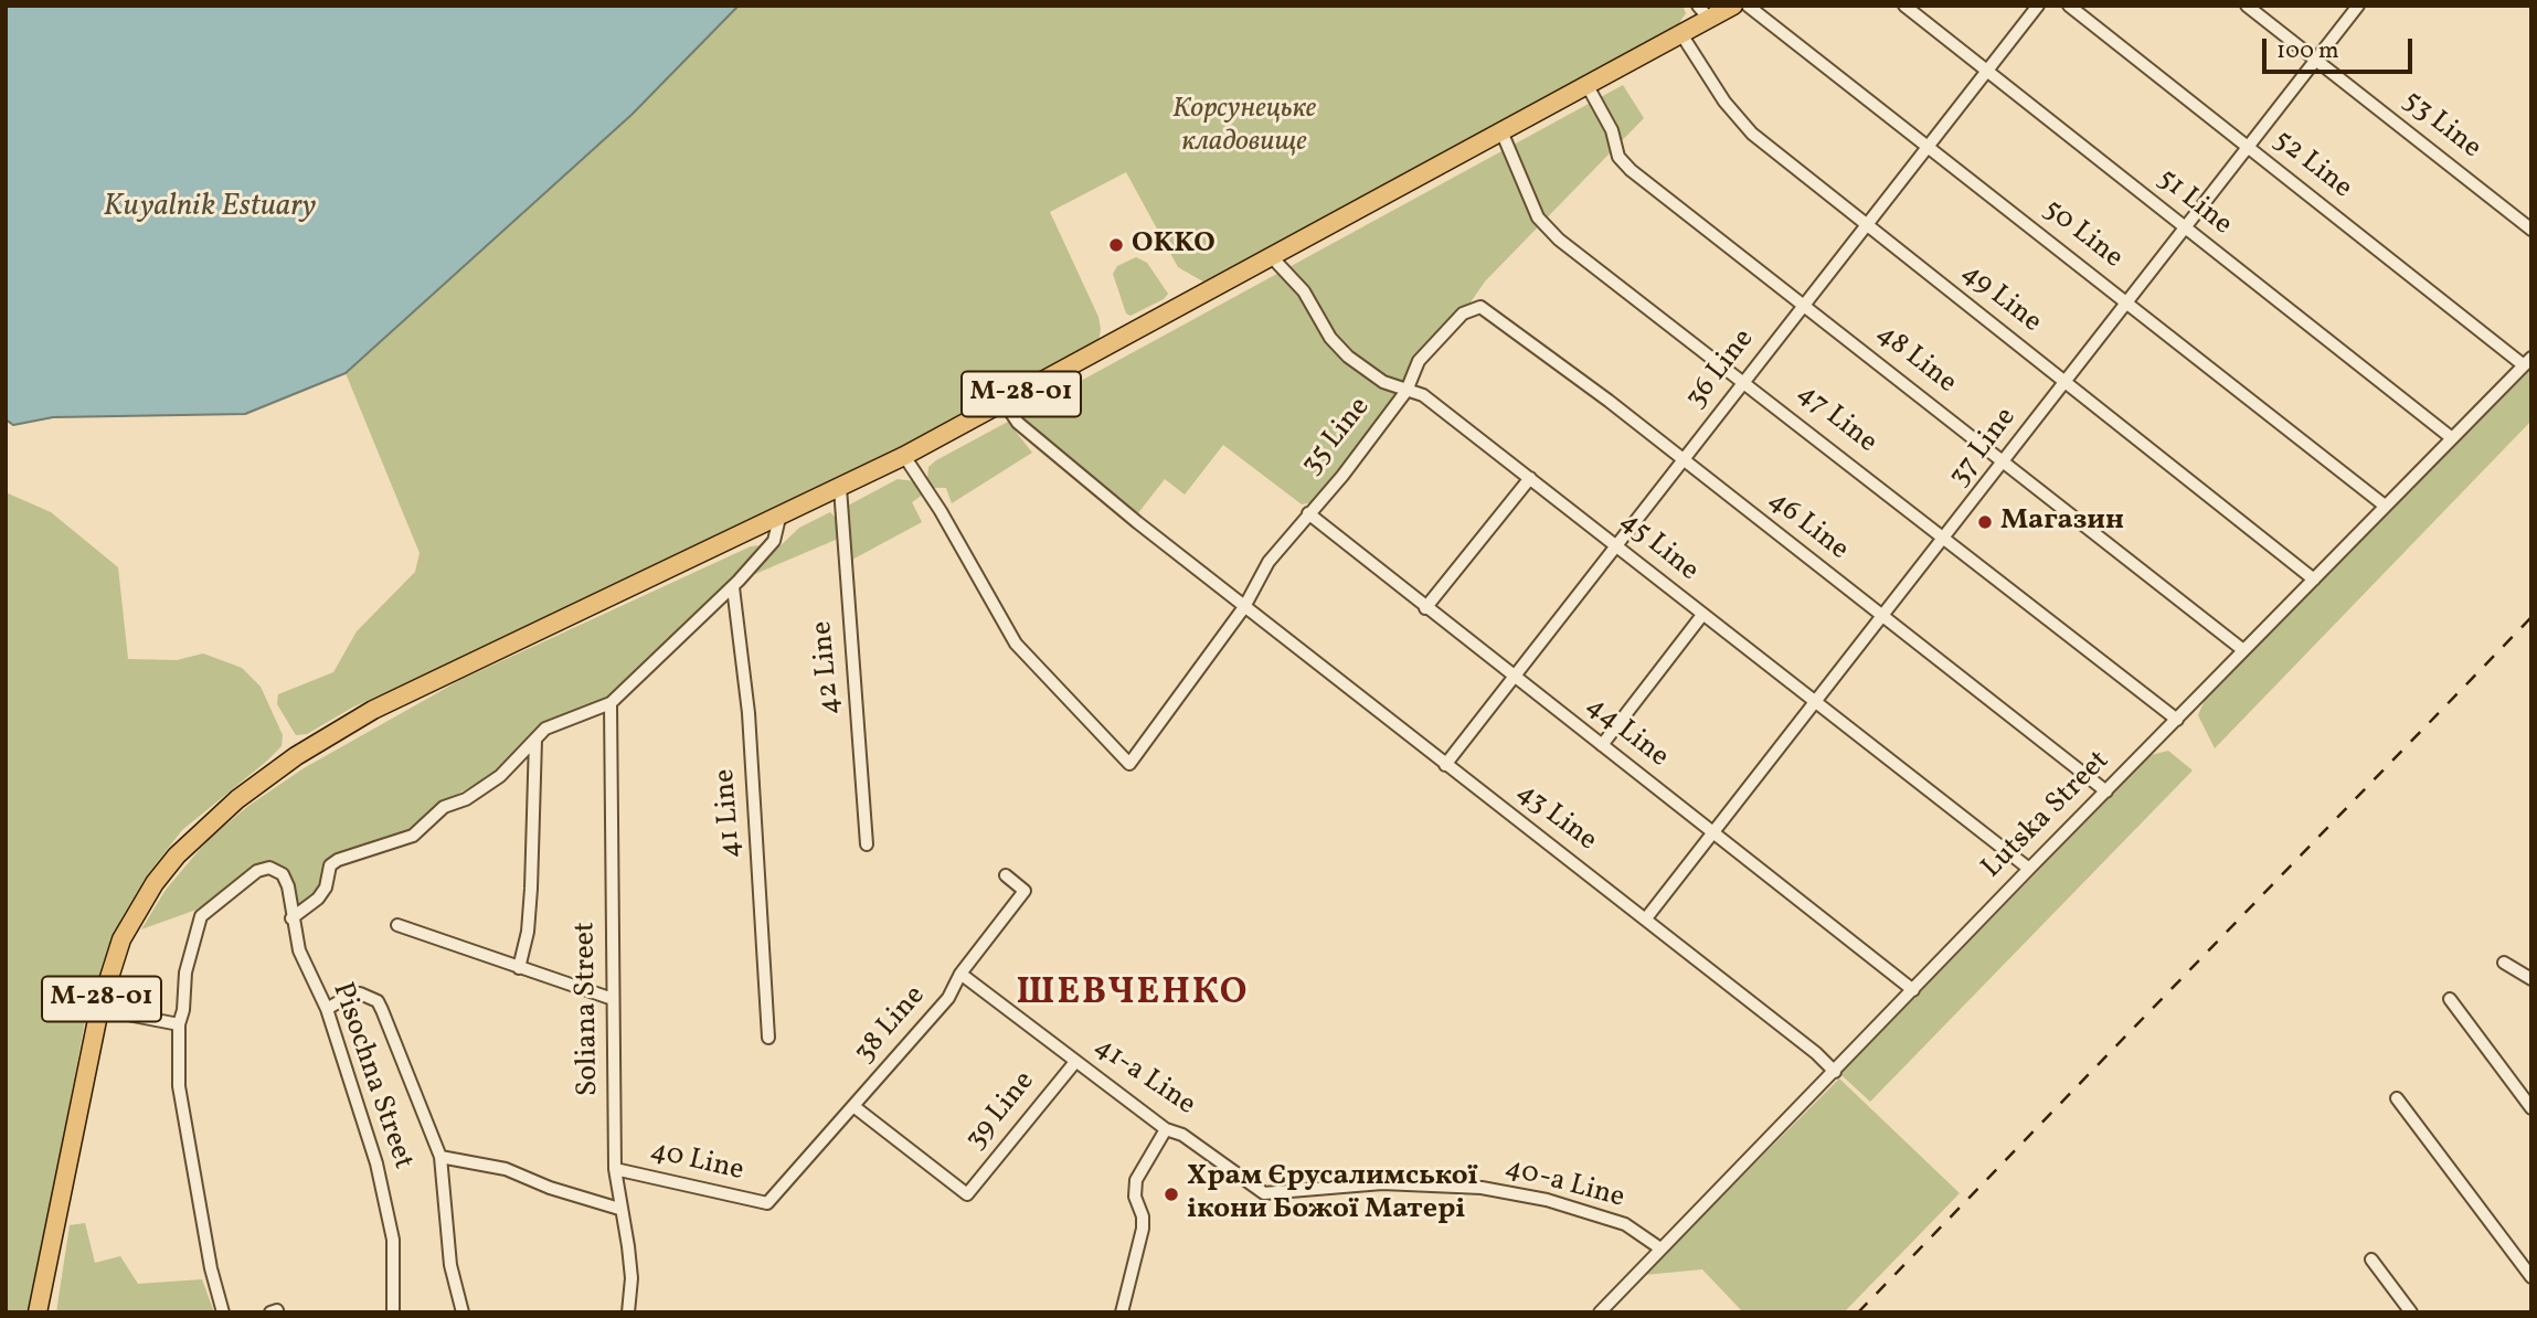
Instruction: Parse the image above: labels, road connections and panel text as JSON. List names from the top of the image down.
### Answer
{
  "streets": {
    "highway": ["М-28-01"],
    "street": [
      "53 Line",
      "52 Line",
      "51 Line",
      "50 Line",
      "49 Line",
      "48 Line",
      "36 Line",
      "47 Line",
      "35 Line",
      "37 Line",
      "46 Line",
      "45 Line",
      "42 Line",
      "44 Line",
      "41 Line",
      "Lutska Street",
      "43 Line",
      "Soliana Street",
      "38 Line",
      "Pisochna Street",
      "41-a Line",
      "39 Line",
      "40 Line",
      "40-a Line"
    ]
  },
  "crossings": [
    ["53 Line", "37 Line"],
    ["52 Line", "37 Line"],
    ["52 Line", "Lutska Street"],
    ["51 Line", "36 Line"],
    ["51 Line", "37 Line"],
    ["51 Line", "Lutska Street"],
    ["50 Line", "36 Line"],
    ["50 Line", "37 Line"],
    ["50 Line", "Lutska Street"],
    ["49 Line", "36 Line"],
    ["49 Line", "М-28-01"],
    ["49 Line", "37 Line"],
    ["49 Line", "Lutska Street"],
    ["48 Line", "36 Line"],
    ["48 Line", "М-28-01"],
    ["48 Line", "37 Line"],
    ["48 Line", "Lutska Street"],
    ["36 Line", "47 Line"],
    ["36 Line", "46 Line"],
    ["36 Line", "45 Line"],
    ["36 Line", "44 Line"],
    ["36 Line", "43 Line"],
    ["М-28-01", "47 Line"],
    ["М-28-01", "45 Line"],
    ["М-28-01", "42 Line"],
    ["М-28-01", "43 Line"],
    ["47 Line", "37 Line"],
    ["47 Line", "Lutska Street"],
    ["35 Line", "46 Line"],
    ["35 Line", "45 Line"],
    ["35 Line", "44 Line"],
    ["35 Line", "43 Line"],
    ["37 Line", "46 Line"],
    ["37 Line", "45 Line"],
    ["37 Line", "44 Line"],
    ["37 Line", "43 Line"],
    ["46 Line", "Lutska Street"],
    ["45 Line", "Lutska Street"],
    ["44 Line", "Lutska Street"],
    ["Lutska Street", "43 Line"],
    ["Lutska Street", "40-a Line"],
    ["Soliana Street", "40 Line"],
    ["38 Line", "41-a Line"],
    ["38 Line", "39 Line"],
    ["38 Line", "40 Line"],
    ["41-a Line", "39 Line"],
    ["41-a Line", "40-a Line"]
  ],
  "districts": ["ШЕВЧЕНКО"],
  "water": ["Kuyalnik Estuary"],
  "parks": ["Корсунецьке кладовище"],
  "places": ["OKKO", "Магазин", "Храм Єрусалимської ікони Божої Матері"],
  "scale_bar": "100 m"
}
